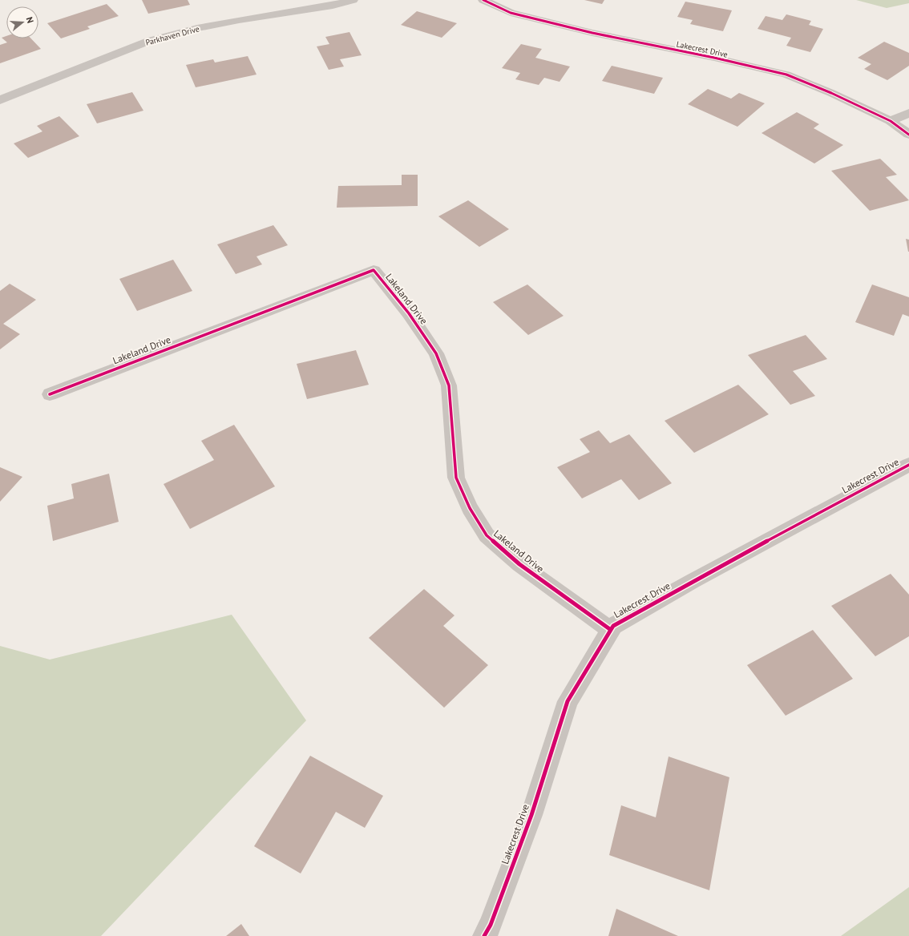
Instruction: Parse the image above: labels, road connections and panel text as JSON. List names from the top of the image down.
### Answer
{
  "streets": {
    "street": ["Parkhaven Drive", "Lakecrest Drive", "Lakeland Drive"]
  },
  "crossings": [
    ["Lakecrest Drive", "Lakeland Drive"]
  ],
  "north": "right"
}
